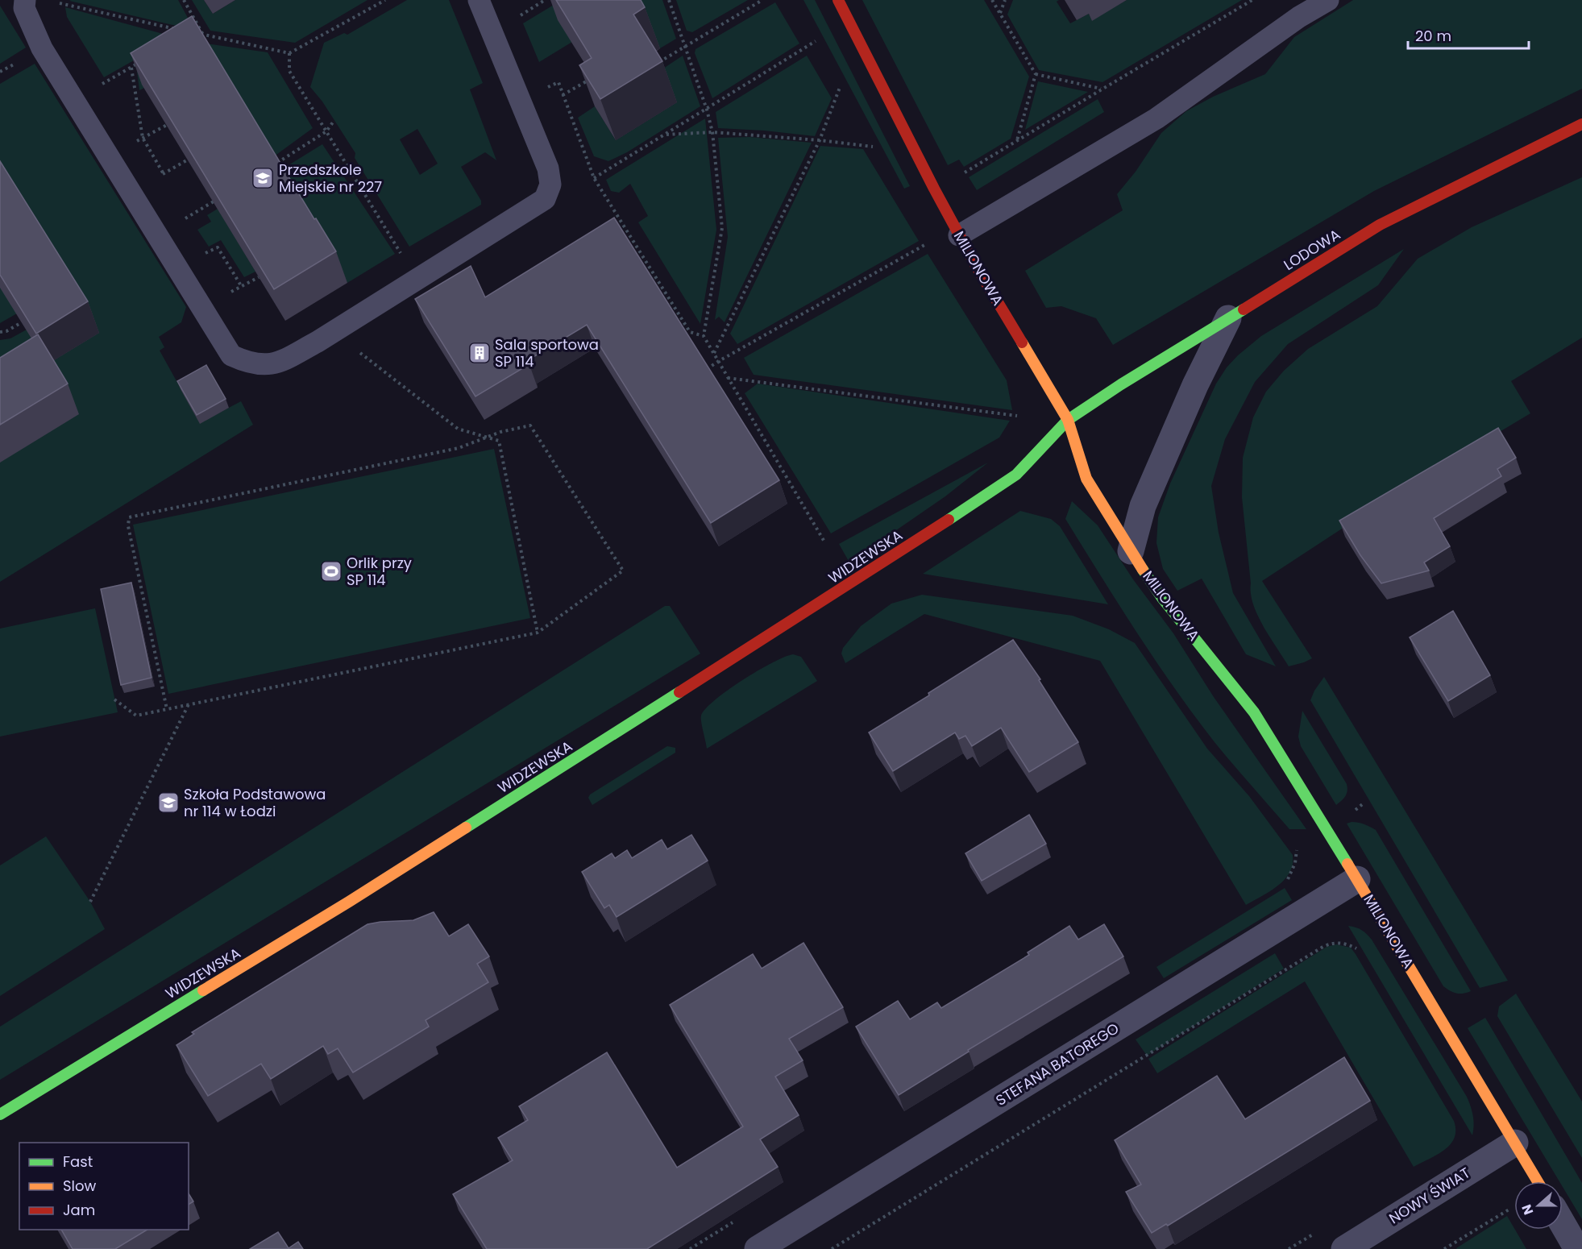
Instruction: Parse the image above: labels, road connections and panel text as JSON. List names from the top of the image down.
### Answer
{
  "streets": {
    "street": [
      "LODOWA",
      "MILIONOWA",
      "WIDZEWSKA",
      "STEFANA BATOREGO",
      "NOWY ŚWIAT"
    ]
  },
  "crossings": [
    ["LODOWA", "MILIONOWA"],
    ["LODOWA", "WIDZEWSKA"],
    ["MILIONOWA", "WIDZEWSKA"],
    ["MILIONOWA", "STEFANA BATOREGO"],
    ["MILIONOWA", "NOWY ŚWIAT"]
  ],
  "places": {
    "school or university": ["Przedszkole Miejskie nr 227", "Szkoła Podstawowa nr 114 w Łodzi"],
    "building": ["Sala sportowa SP 114"],
    "sports": ["Orlik przy SP 114"]
  },
  "legend": ["Fast", "Slow", "Jam"],
  "scale_bar": "20 m",
  "north": "left"
}
